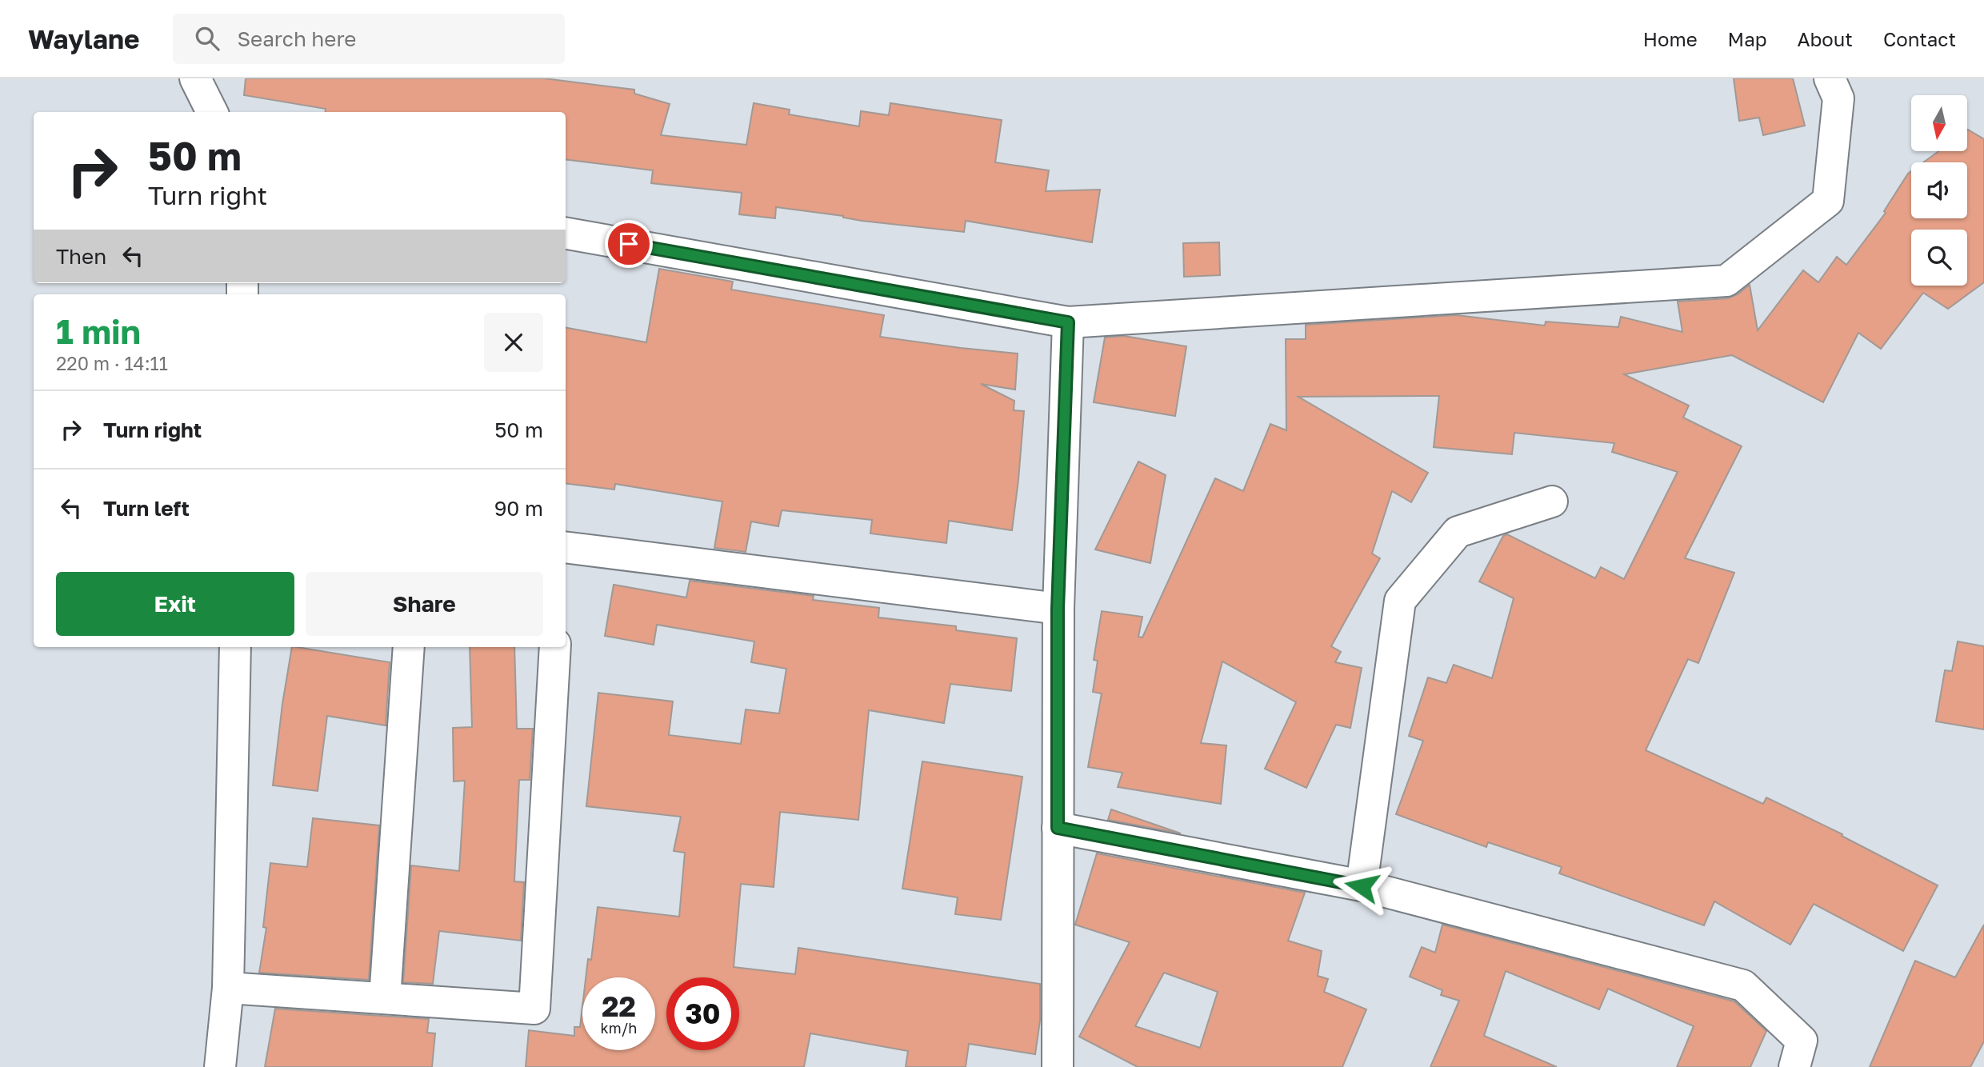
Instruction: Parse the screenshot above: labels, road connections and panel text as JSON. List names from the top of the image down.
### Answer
{
  "north": "bottom",
  "page": {
    "header": "Waylane",
    "search": "Search here",
    "nav": [
      "Home",
      "Map",
      "About",
      "Contact"
    ],
    "turn": ["50 m", "Turn right"],
    "then": "Then",
    "heading": ["1 min", "220 m · 14:11"],
    "list": [
      {
        "name": "Turn right",
        "value": "50 m"
      },
      {
        "name": "Turn left",
        "value": "90 m"
      }
    ],
    "buttons": ["Exit", "Share"],
    "speed": "22 km/h",
    "limit": "30"
  }
}
